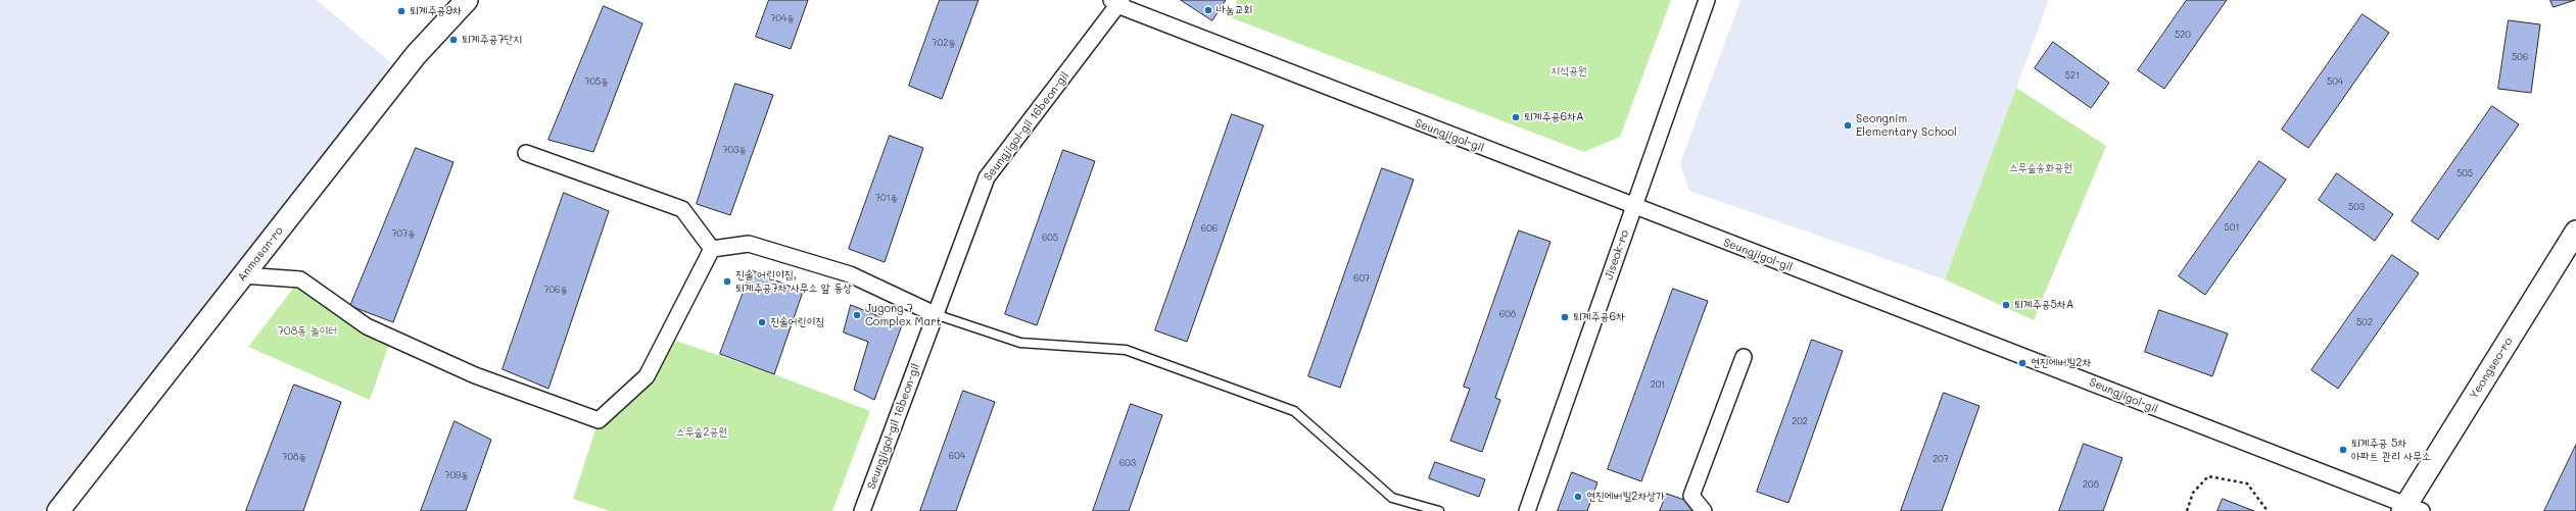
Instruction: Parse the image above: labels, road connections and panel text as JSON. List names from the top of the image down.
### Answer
{
  "streets": {
    "street": [
      "Seungjigol-gil 16beon-gil",
      "Seungjigol-gil",
      "Anmasan-ro",
      "Jiseok-ro",
      "Yeongseo-ro"
    ]
  },
  "crossings": [
    ["Seungjigol-gil 16beon-gil", "Seungjigol-gil"],
    ["Seungjigol-gil", "Jiseok-ro"],
    ["Seungjigol-gil", "Yeongseo-ro"]
  ],
  "parks": [
    "지석공원",
    "스무숲송화공원",
    "708동 놀이터",
    "스무숲2공원"
  ],
  "places": [
    "나눔교회",
    "퇴계주공9차",
    "퇴계주공7단지",
    "퇴계주공6차A",
    "Seongnim Elementary School",
    "진솔 어린이집, 퇴계주공7차 사무소 앞 동상",
    "퇴계주공5차A",
    "Jugong 7 Complex Mart",
    "퇴계주공6차",
    "진솔어린이집",
    "현진에버빌2차",
    "퇴계주공 5차 아파트 관리 사무소",
    "현진에버빌2차상가"
  ],
  "house_numbers": [
    "704동",
    "520",
    "702동",
    "506",
    "521",
    "705동",
    "504",
    "703동",
    "505",
    "701동",
    "503",
    "501",
    "606",
    "707동",
    "605",
    "607",
    "706동",
    "608",
    "502",
    "201",
    "202",
    "604",
    "708동",
    "207",
    "603",
    "709동",
    "208"
  ]
}
